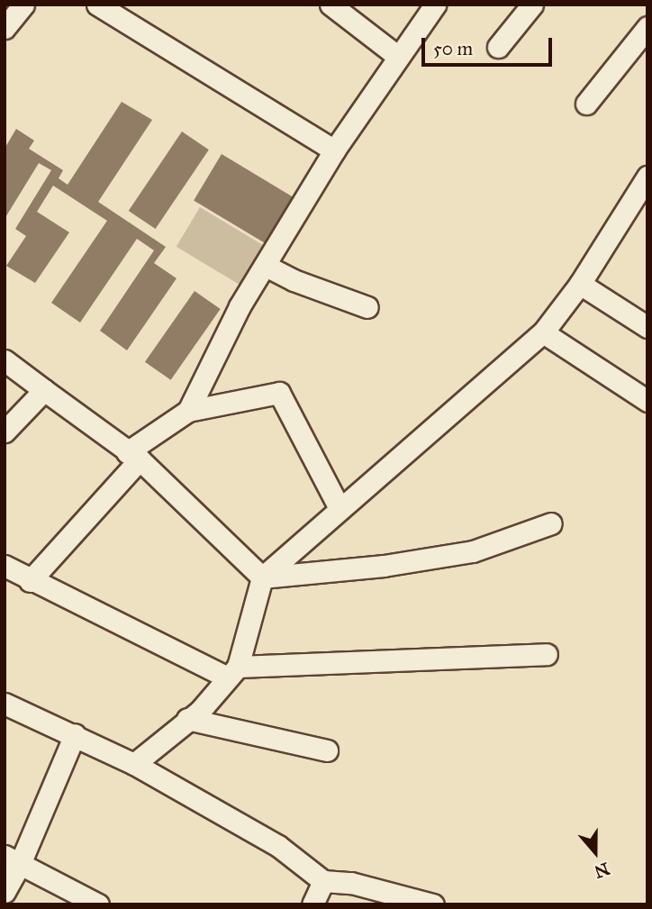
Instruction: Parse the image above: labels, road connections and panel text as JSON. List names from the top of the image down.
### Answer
{
  "scale_bar": "50 m",
  "north": "bottom"
}
